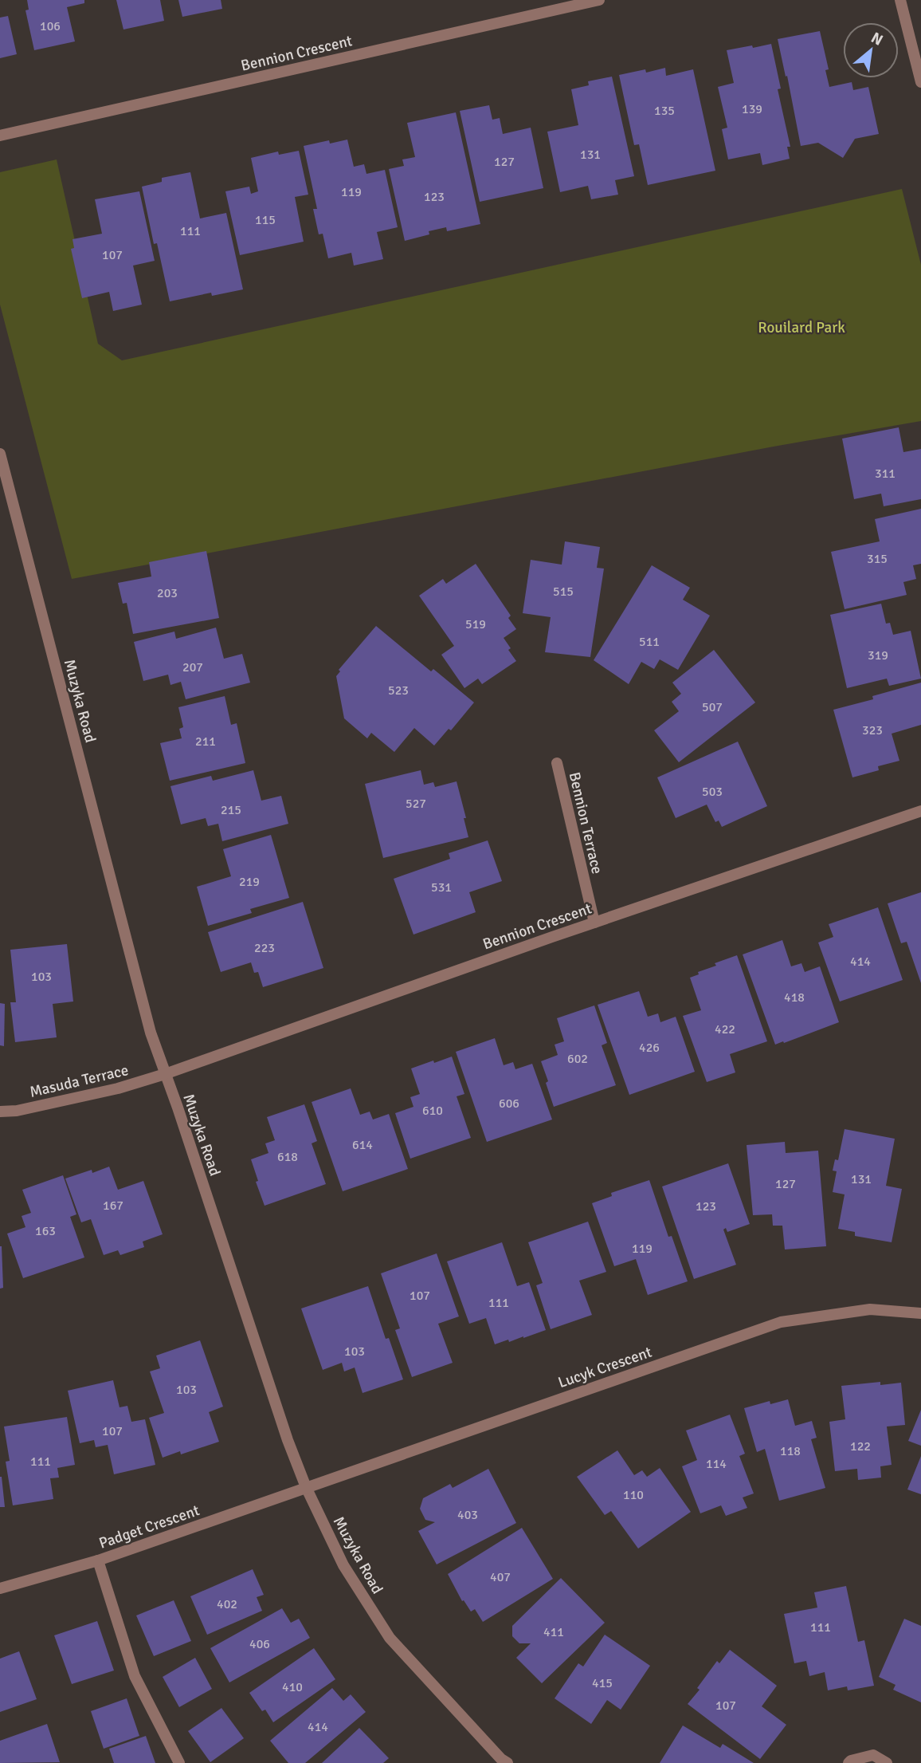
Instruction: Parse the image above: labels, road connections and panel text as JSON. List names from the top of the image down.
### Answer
{
  "streets": {
    "street": [
      "Bennion Crescent",
      "Muzyka Road",
      "Bennion Terrace",
      "Masuda Terrace",
      "Lucyk Crescent",
      "Padget Crescent"
    ]
  },
  "crossings": [
    ["Bennion Crescent", "Muzyka Road"],
    ["Bennion Crescent", "Bennion Terrace"],
    ["Bennion Crescent", "Masuda Terrace"],
    ["Muzyka Road", "Masuda Terrace"],
    ["Muzyka Road", "Lucyk Crescent"],
    ["Muzyka Road", "Padget Crescent"],
    ["Lucyk Crescent", "Padget Crescent"]
  ],
  "parks": ["Rouilard Park"],
  "house_numbers": [
    "106",
    "139",
    "135",
    "131",
    "127",
    "119",
    "123",
    "115",
    "111",
    "107",
    "311",
    "315",
    "515",
    "203",
    "519",
    "511",
    "319",
    "207",
    "523",
    "507",
    "323",
    "211",
    "503",
    "527",
    "215",
    "219",
    "531",
    "223",
    "414",
    "103",
    "418",
    "422",
    "426",
    "602",
    "606",
    "610",
    "614",
    "618",
    "131",
    "127",
    "167",
    "123",
    "163",
    "119",
    "107",
    "111",
    "103",
    "103",
    "107",
    "122",
    "118",
    "111",
    "114",
    "110",
    "403",
    "407",
    "402",
    "111",
    "411",
    "406",
    "415",
    "410",
    "107",
    "414"
  ],
  "north": "top right"
}
